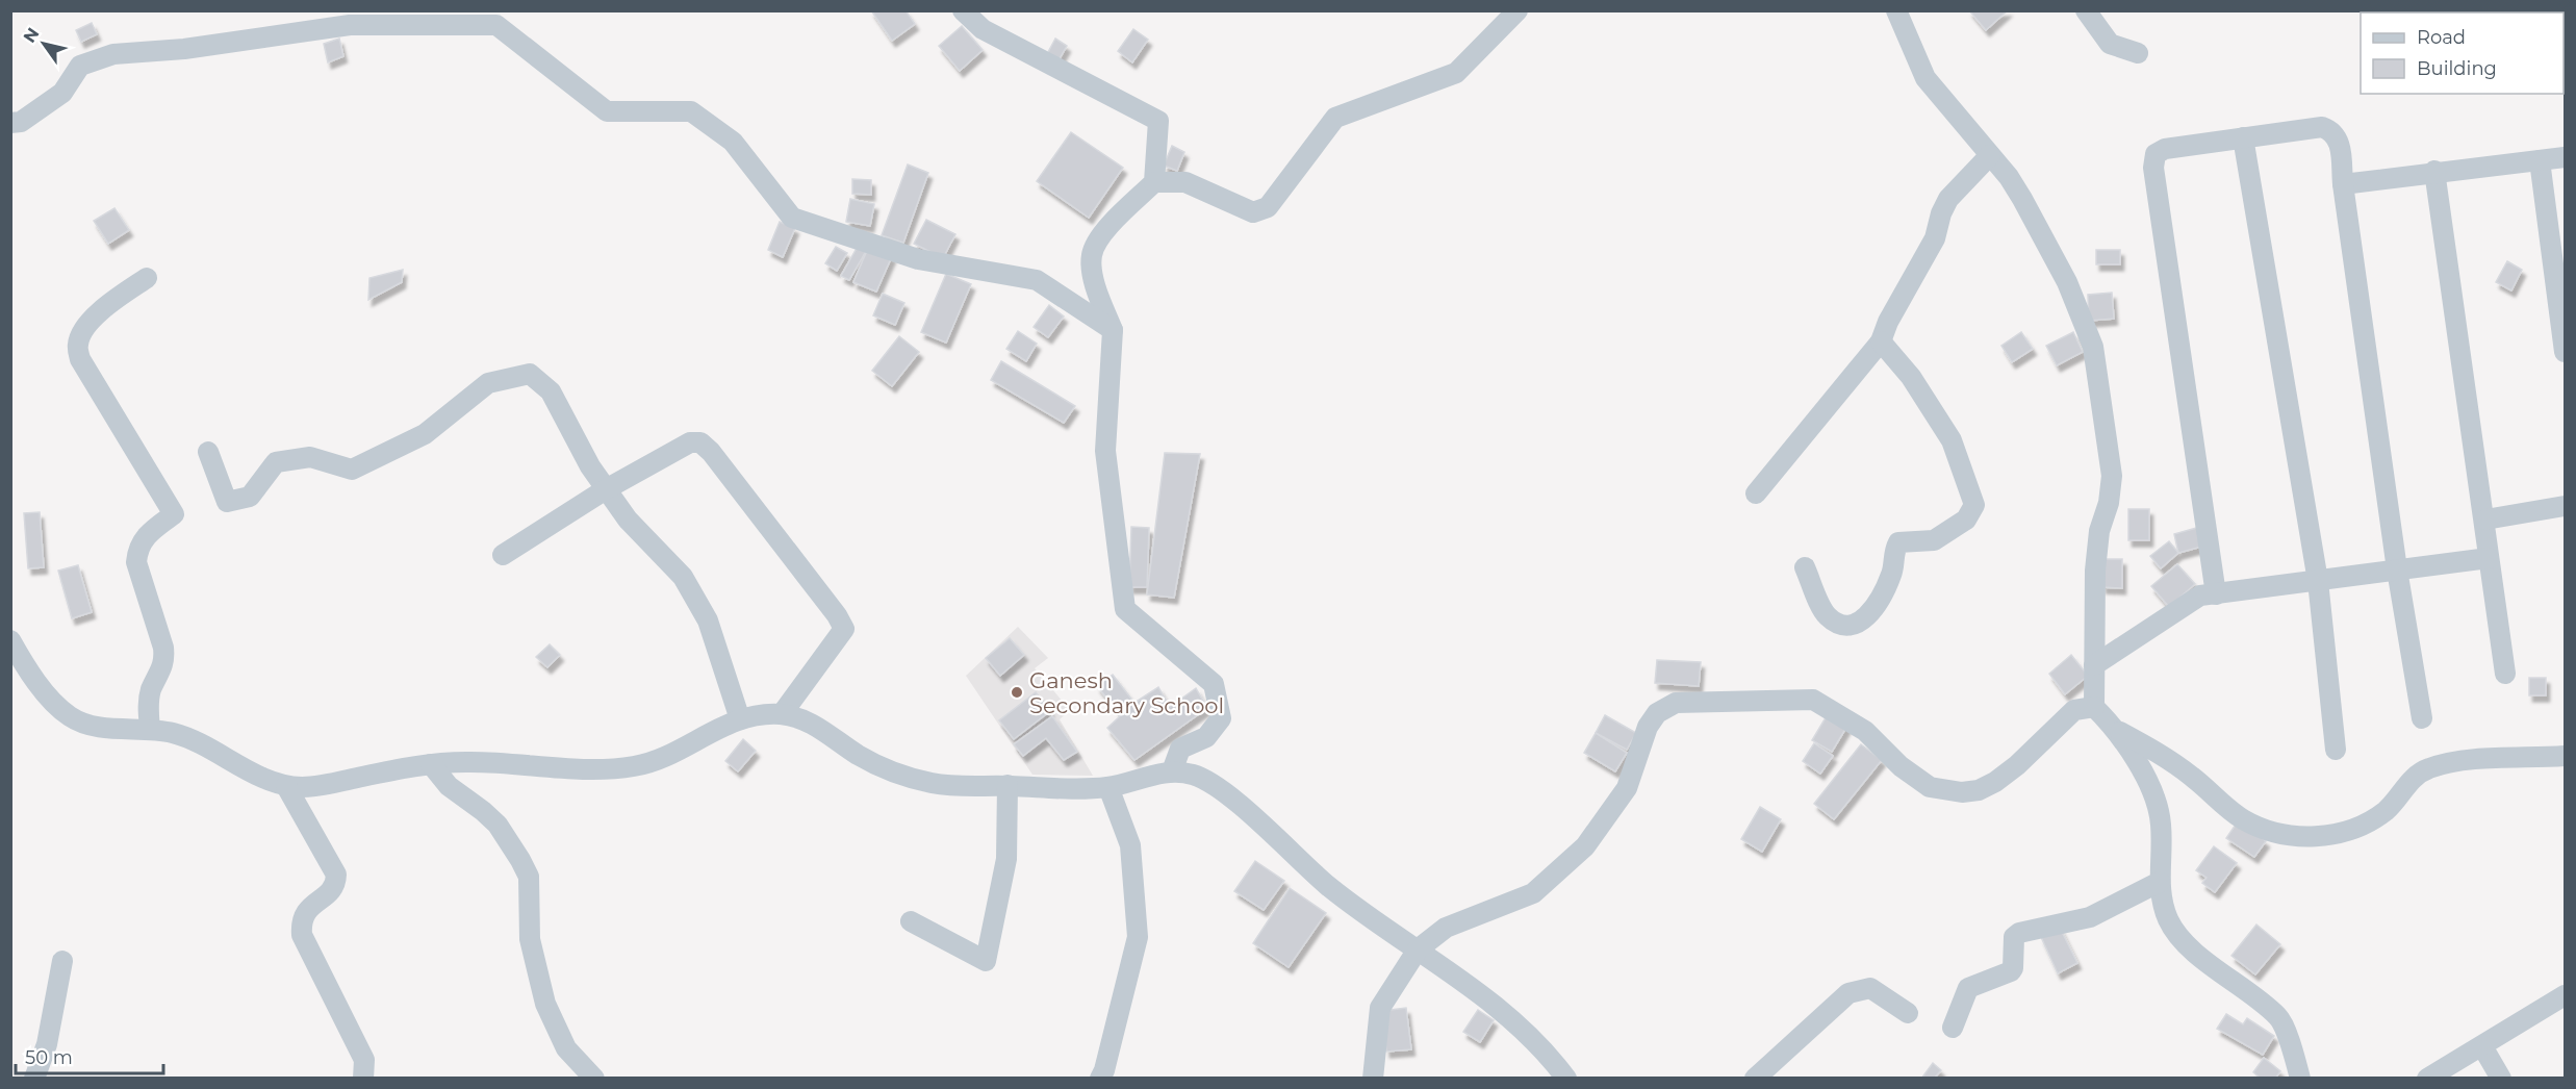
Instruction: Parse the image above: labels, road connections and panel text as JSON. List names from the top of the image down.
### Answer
{
  "places": ["Ganesh Secondary School"],
  "legend": ["Road", "Building"],
  "scale_bar": "50 m",
  "north": "top left"
}
